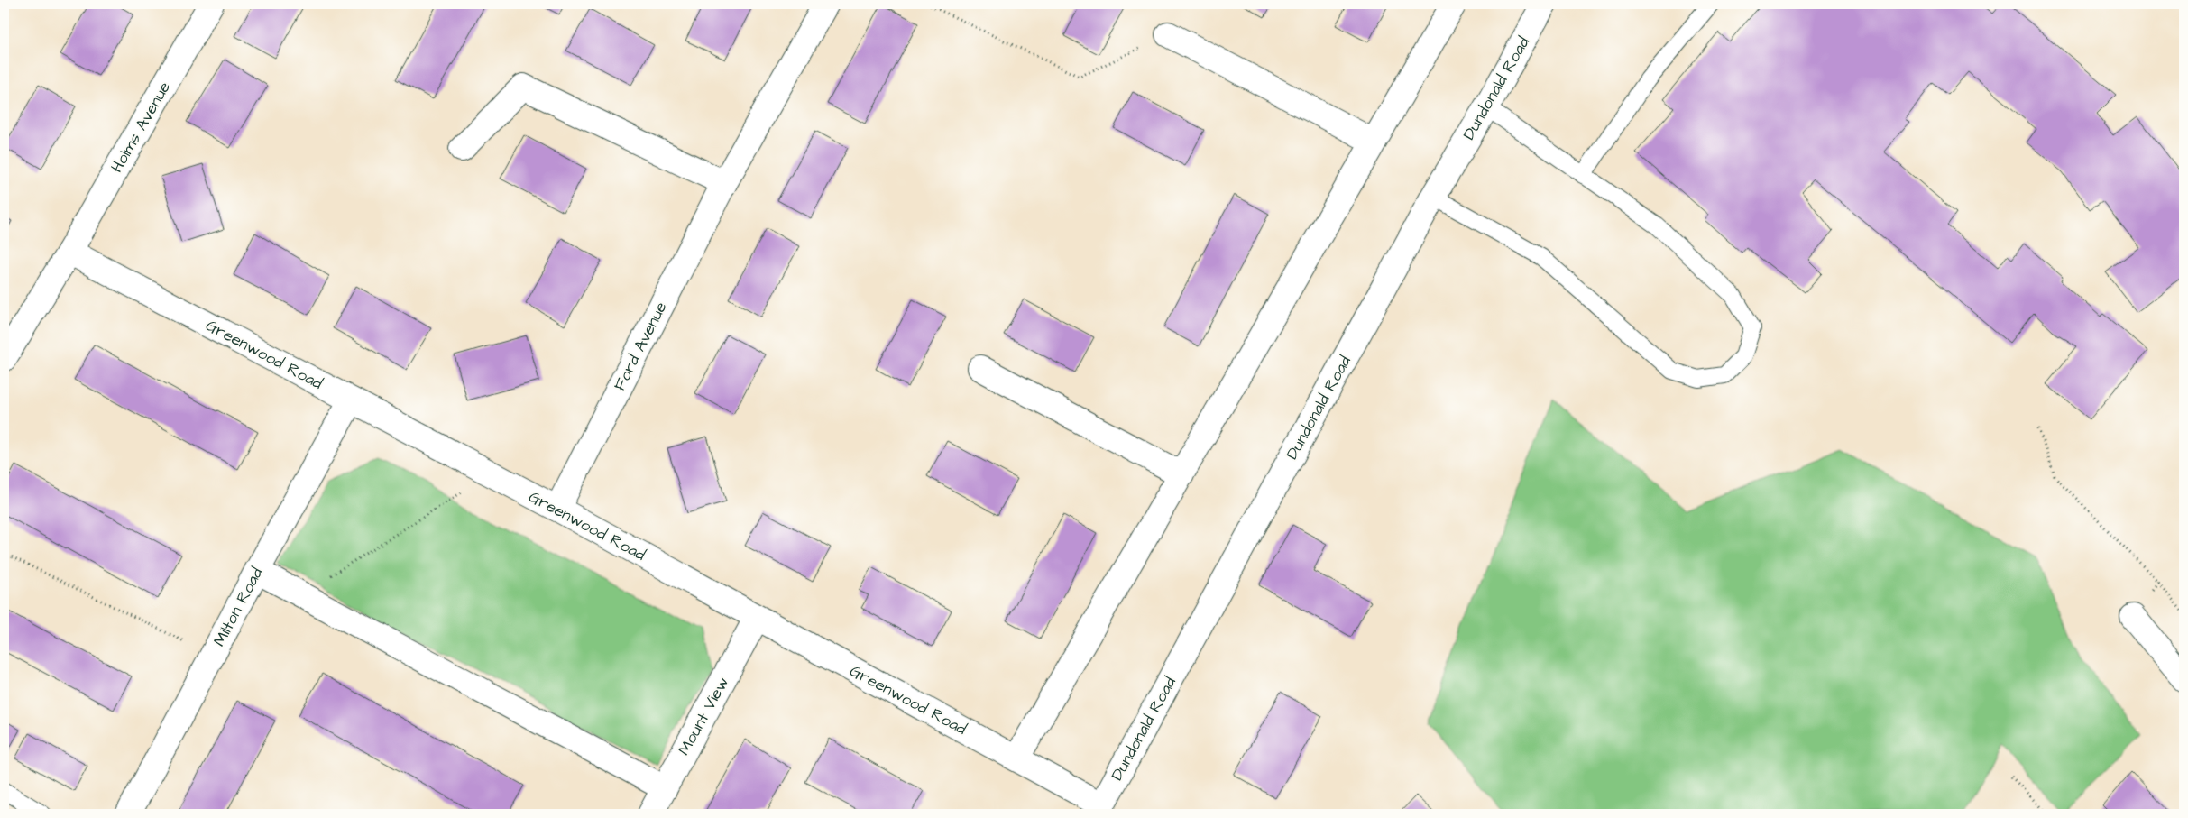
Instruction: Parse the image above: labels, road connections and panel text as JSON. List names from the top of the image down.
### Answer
{
  "streets": {
    "street": [
      "Dundonald Road",
      "Holms Avenue",
      "Ford Avenue",
      "Greenwood Road",
      "Milton Road",
      "Mount View"
    ]
  },
  "crossings": [
    ["Dundonald Road", "Greenwood Road"],
    ["Holms Avenue", "Greenwood Road"],
    ["Ford Avenue", "Greenwood Road"],
    ["Greenwood Road", "Milton Road"],
    ["Greenwood Road", "Mount View"]
  ]
}
